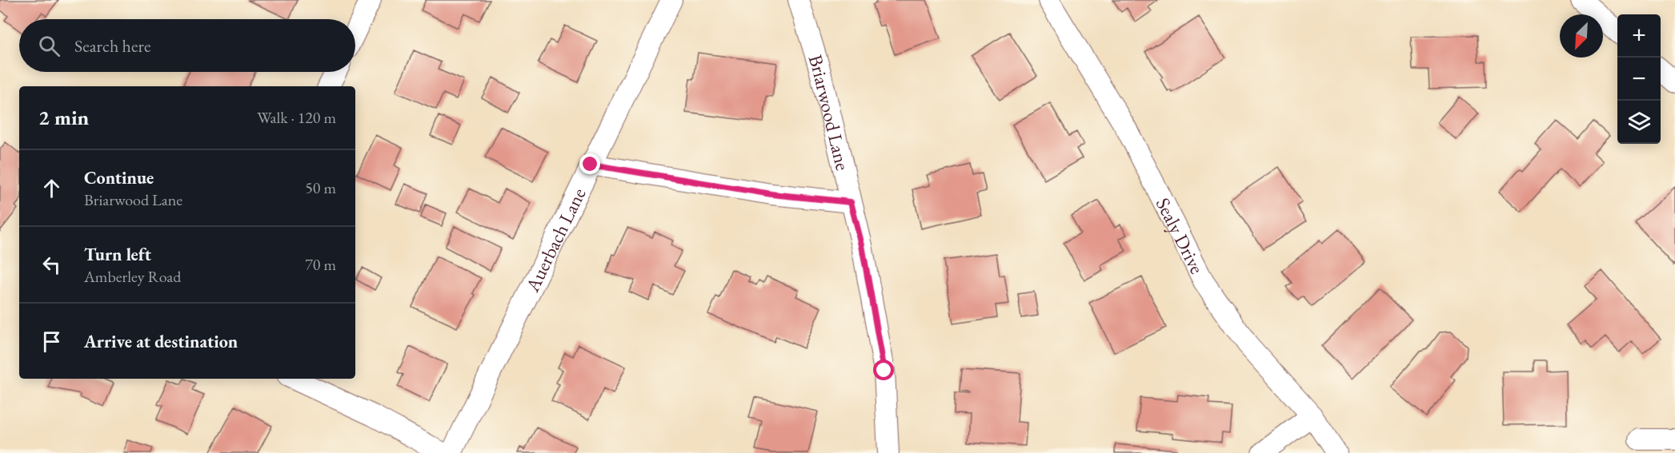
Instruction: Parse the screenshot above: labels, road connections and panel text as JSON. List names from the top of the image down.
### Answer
{
  "streets": {
    "street": ["Briarwood Lane", "Sealy Drive", "Auerbach Lane"]
  },
  "north": "bottom left",
  "page": {
    "map_buttons": ["+", "−"],
    "search": "Search here",
    "heading": ["2 min", "Walk · 120 m"],
    "list": [
      ["Continue", "Briarwood Lane", "50 m"],
      ["Turn left", "Amberley Road", "70 m"],
      "Arrive at destination"
    ]
  }
}
